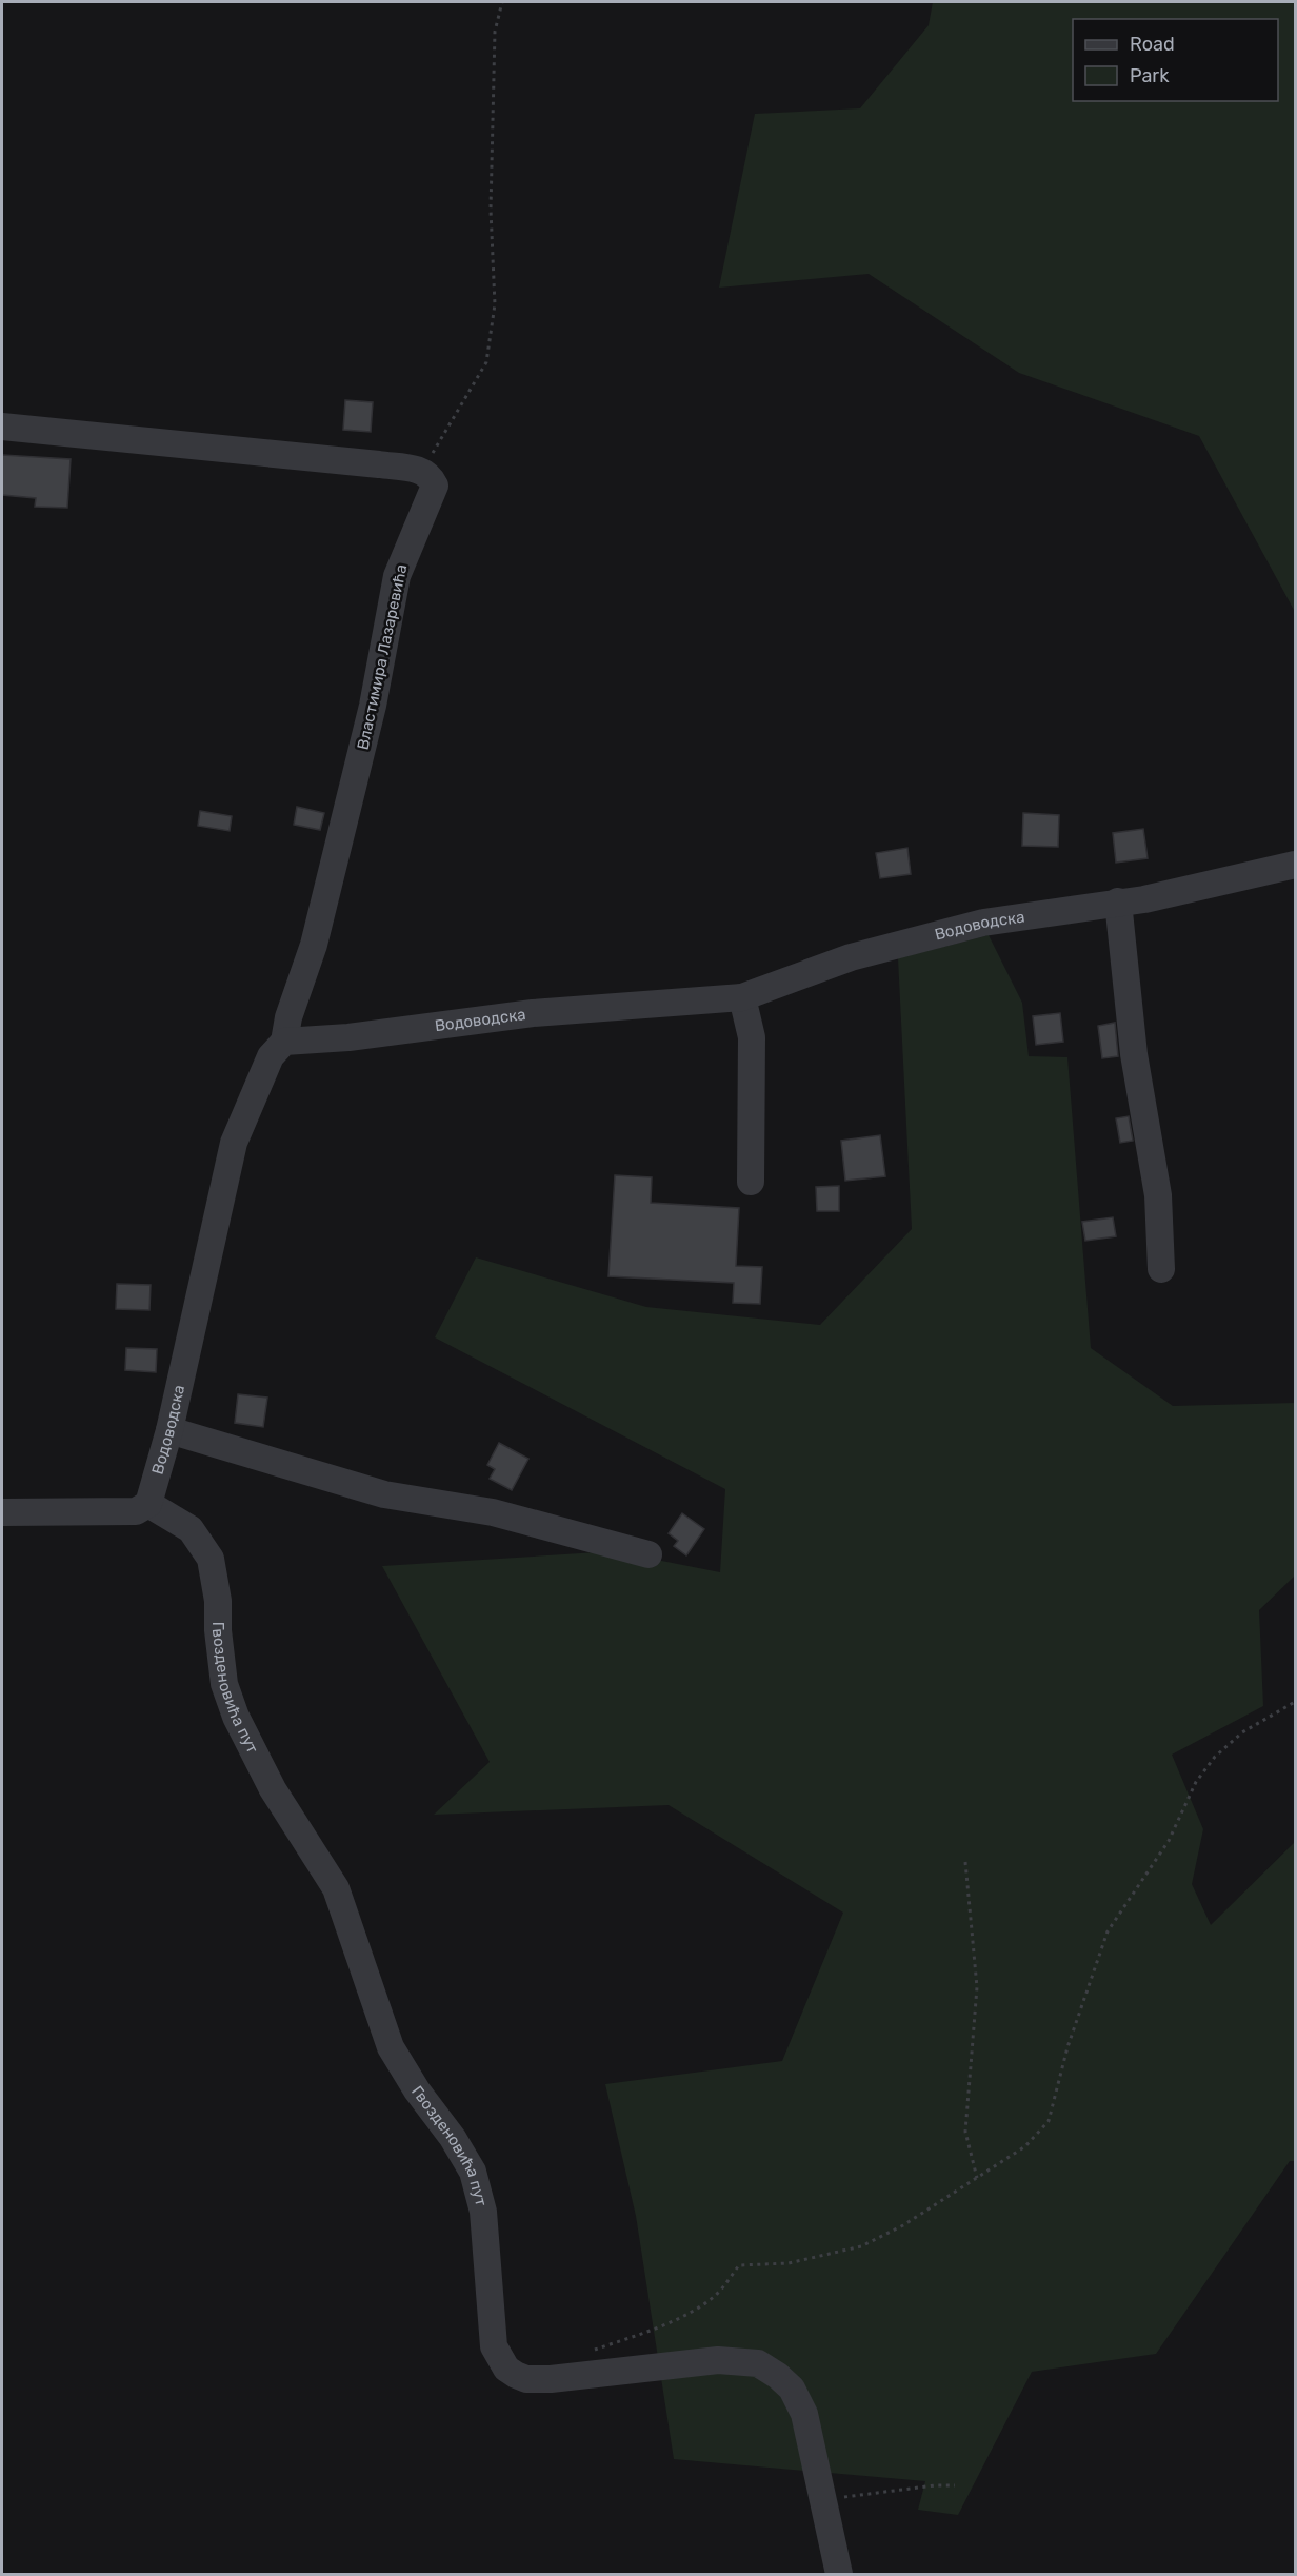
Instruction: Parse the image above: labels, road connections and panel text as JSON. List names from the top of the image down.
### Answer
{
  "streets": {
    "street": ["Властимира Лазаревића", "Водоводска", "Гвозденовића пут"]
  },
  "crossings": [
    ["Властимира Лазаревића", "Водоводска"],
    ["Водоводска", "Гвозденовића пут"]
  ],
  "legend": ["Road", "Park"]
}
